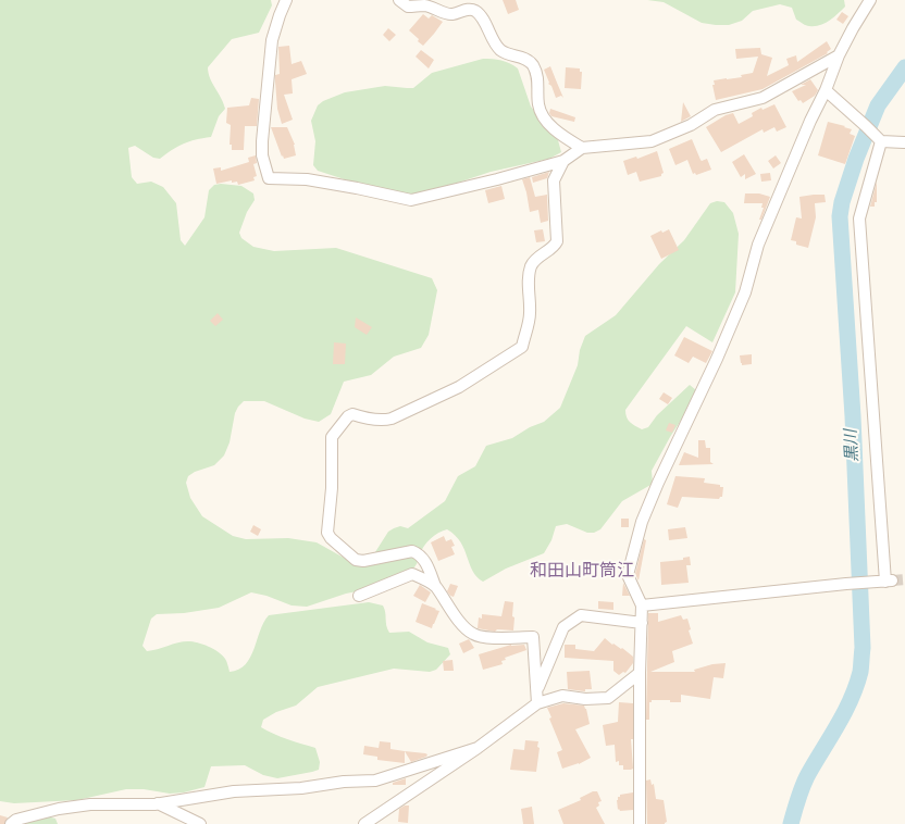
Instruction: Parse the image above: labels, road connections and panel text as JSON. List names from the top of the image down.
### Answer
{
  "districts": ["和田山町筒江"],
  "water": ["黒川"]
}
